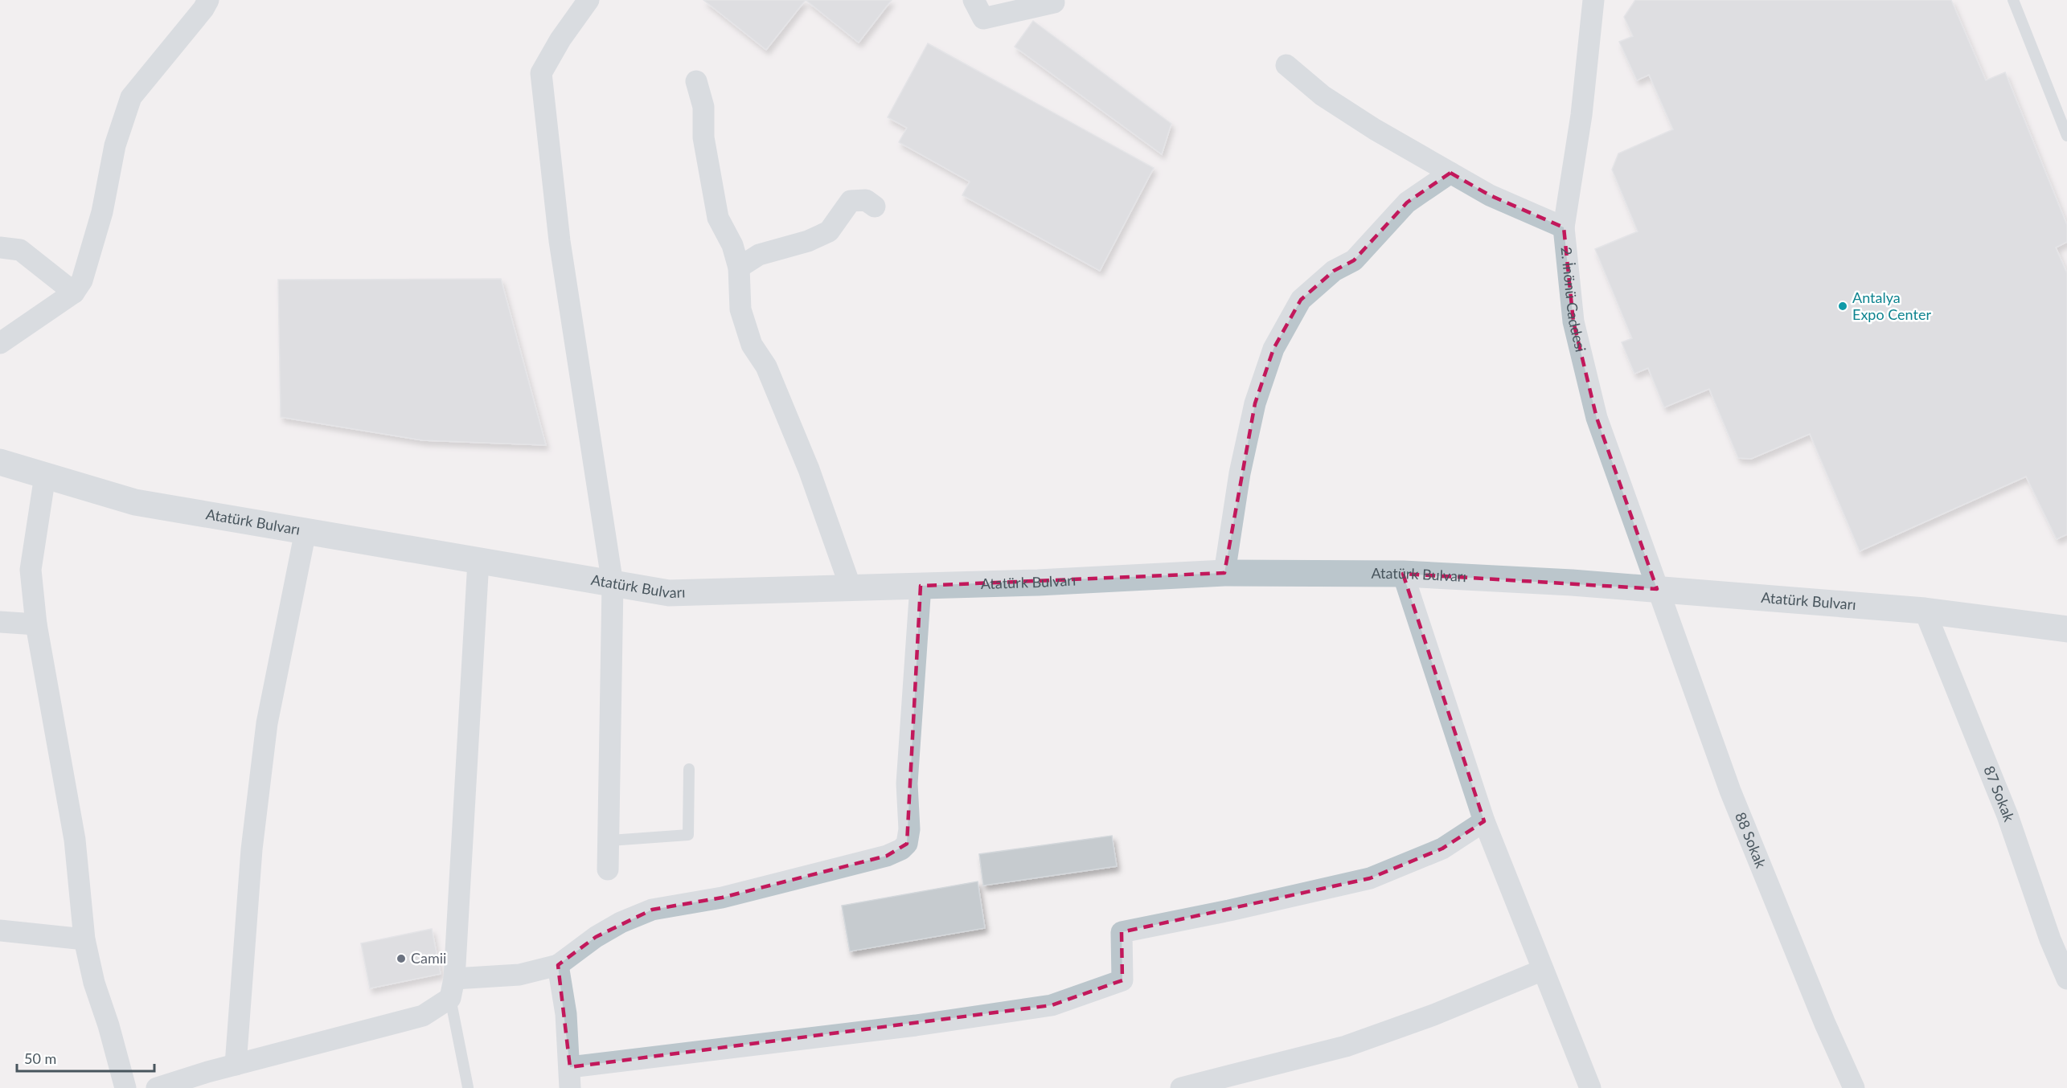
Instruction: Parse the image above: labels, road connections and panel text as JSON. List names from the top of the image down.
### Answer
{
  "streets": {
    "street": [
      "2. İnönü Caddesi",
      "Atatürk Bulvarı",
      "87 Sokak",
      "88 Sokak"
    ]
  },
  "crossings": [
    ["2. İnönü Caddesi", "Atatürk Bulvarı"],
    ["2. İnönü Caddesi", "88 Sokak"],
    ["Atatürk Bulvarı", "87 Sokak"],
    ["Atatürk Bulvarı", "88 Sokak"]
  ],
  "places": ["Antalya Expo Center", "Camii"],
  "scale_bar": "50 m"
}
